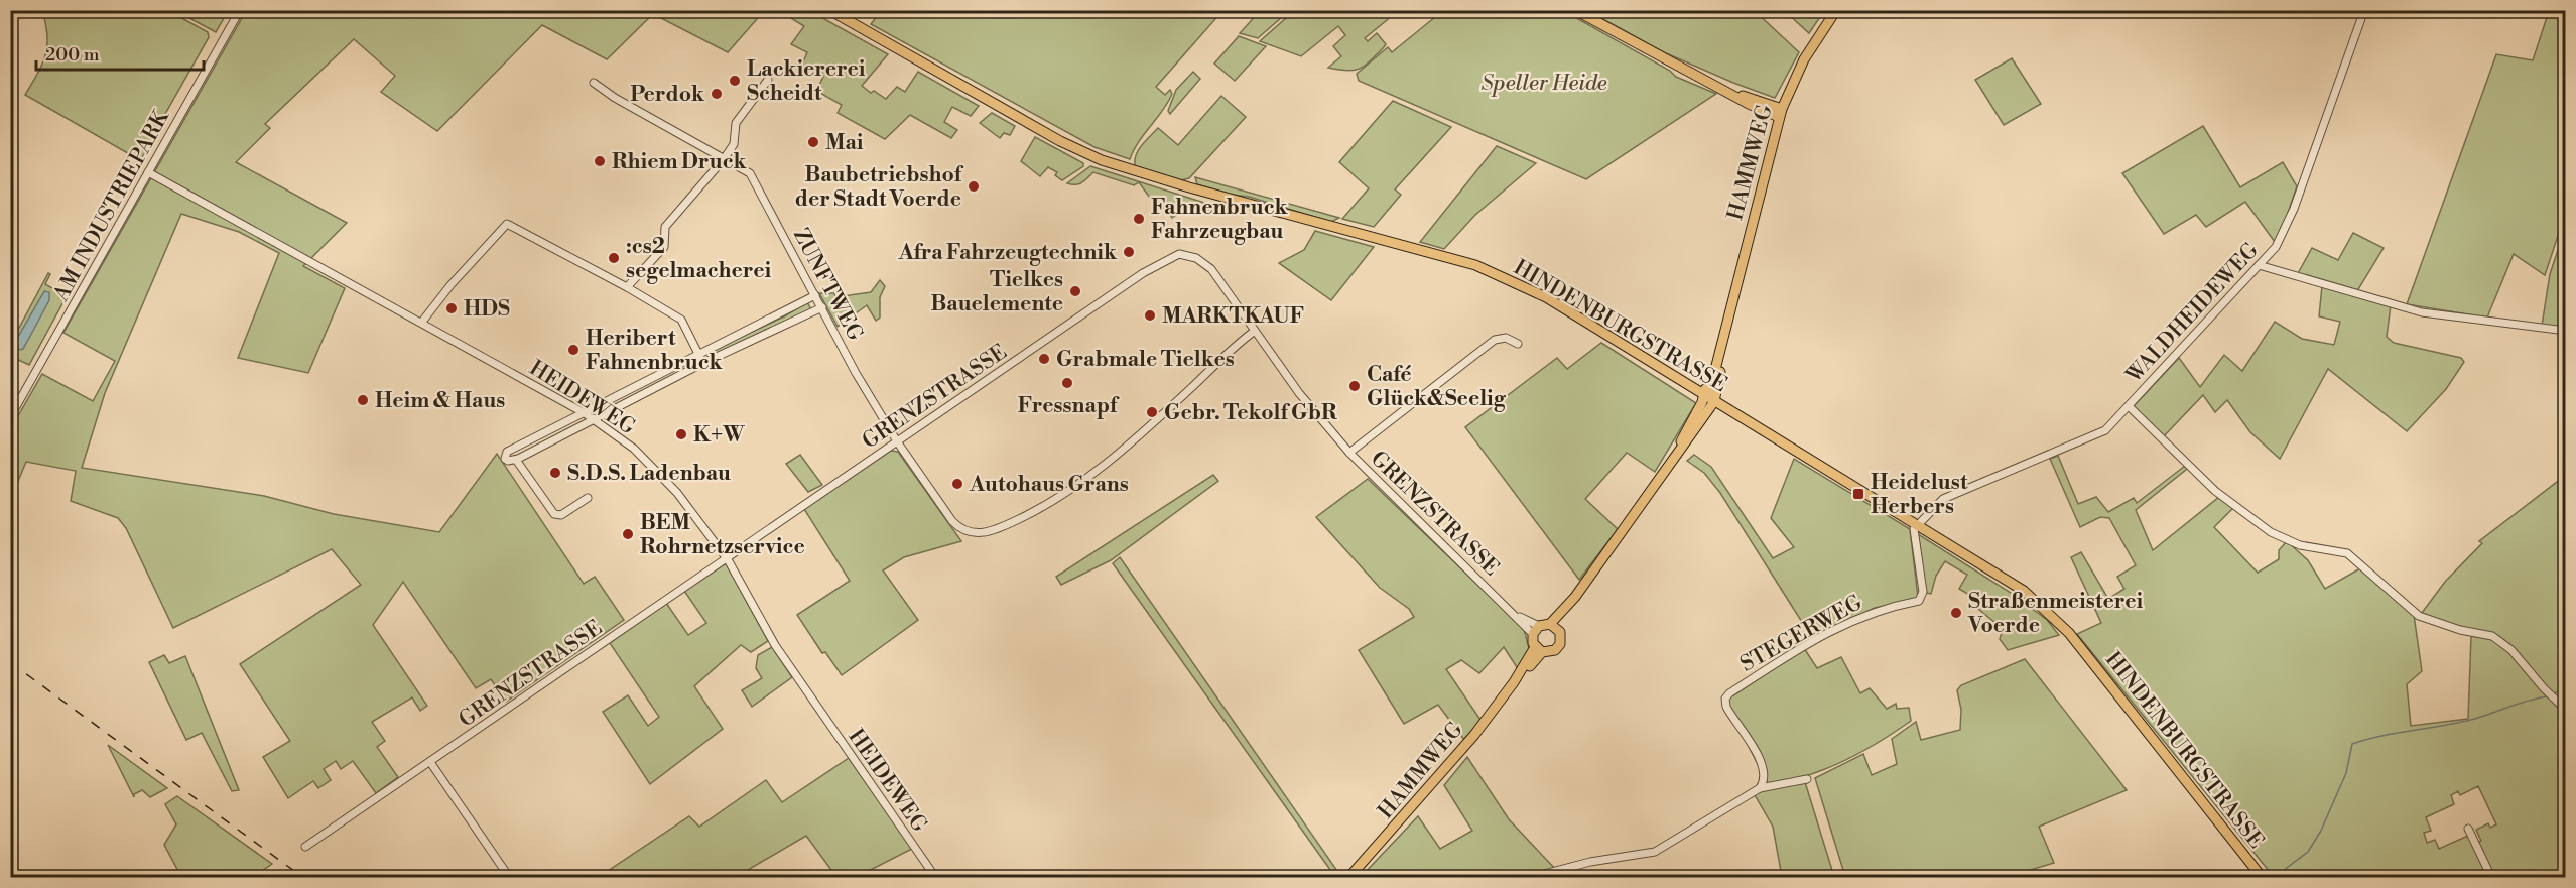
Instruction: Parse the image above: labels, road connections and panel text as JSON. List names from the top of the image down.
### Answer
{
  "streets": {
    "main road": ["HAMMWEG", "HINDENBURGSTRASSE"],
    "street": [
      "AM INDUSTRIEPARK",
      "ZUNFTWEG",
      "WALDHEIDEWEG",
      "GRENZSTRASSE",
      "HEIDEWEG",
      "STEGERWEG"
    ]
  },
  "crossings": [
    ["HAMMWEG", "HINDENBURGSTRASSE"],
    ["HAMMWEG", "GRENZSTRASSE"],
    ["AM INDUSTRIEPARK", "HEIDEWEG"],
    ["ZUNFTWEG", "GRENZSTRASSE"],
    ["WALDHEIDEWEG", "HINDENBURGSTRASSE"],
    ["WALDHEIDEWEG", "STEGERWEG"],
    ["HINDENBURGSTRASSE", "STEGERWEG"],
    ["GRENZSTRASSE", "HEIDEWEG"]
  ],
  "parks": ["Speller Heide"],
  "places": {
    "other": [
      "Lackiererei Scheidt",
      "Perdok",
      "Mai",
      "Rhiem Druck",
      "Baubetriebshof der Stadt Voerde",
      "Fahnenbruck Fahrzeugbau",
      "Afra Fahrzeugtechnik",
      ":cs2 segelmacherei",
      "Tielkes Bauelemente",
      "HDS",
      "MARKTKAUF",
      "Heribert Fahnenbruck",
      "Grabmale Tielkes",
      "Fressnapf",
      "Café Glück&Seelig",
      "Heim & Haus",
      "Gebr. Tekolf GbR",
      "K+W",
      "S.D.S. Ladenbau",
      "Autohaus Grans",
      "BEM Rohrnetzservice",
      "Straßenmeisterei Voerde"
    ],
    "transit": ["Heidelust Herbers"]
  },
  "scale_bar": "200 m"
}
